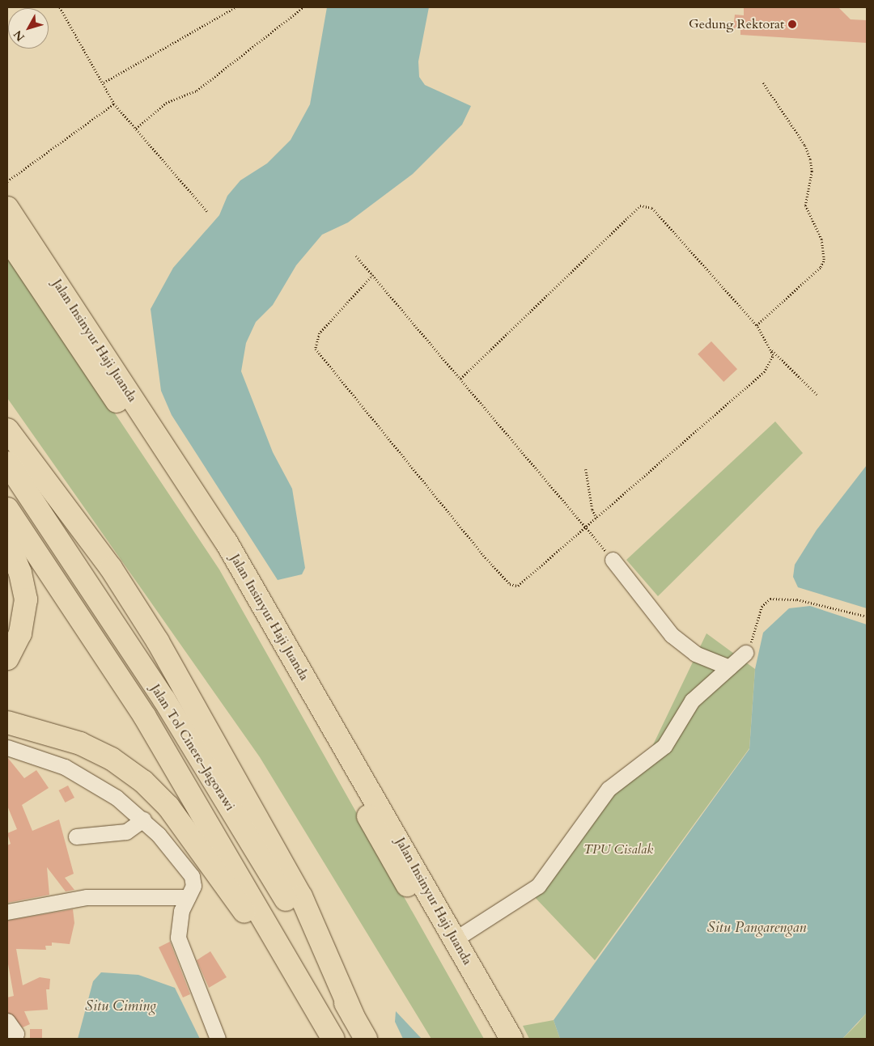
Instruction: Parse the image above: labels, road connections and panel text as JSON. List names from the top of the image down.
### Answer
{
  "streets": {
    "highway": ["Jalan Insinyur Haji Juanda", "Jalan Tol Cinere–Jagorawi"]
  },
  "water": ["Situ Pangarengan", "Situ Ciming"],
  "parks": ["TPU Cisalak"],
  "places": ["Gedung Rektorat"],
  "north": "bottom left"
}
